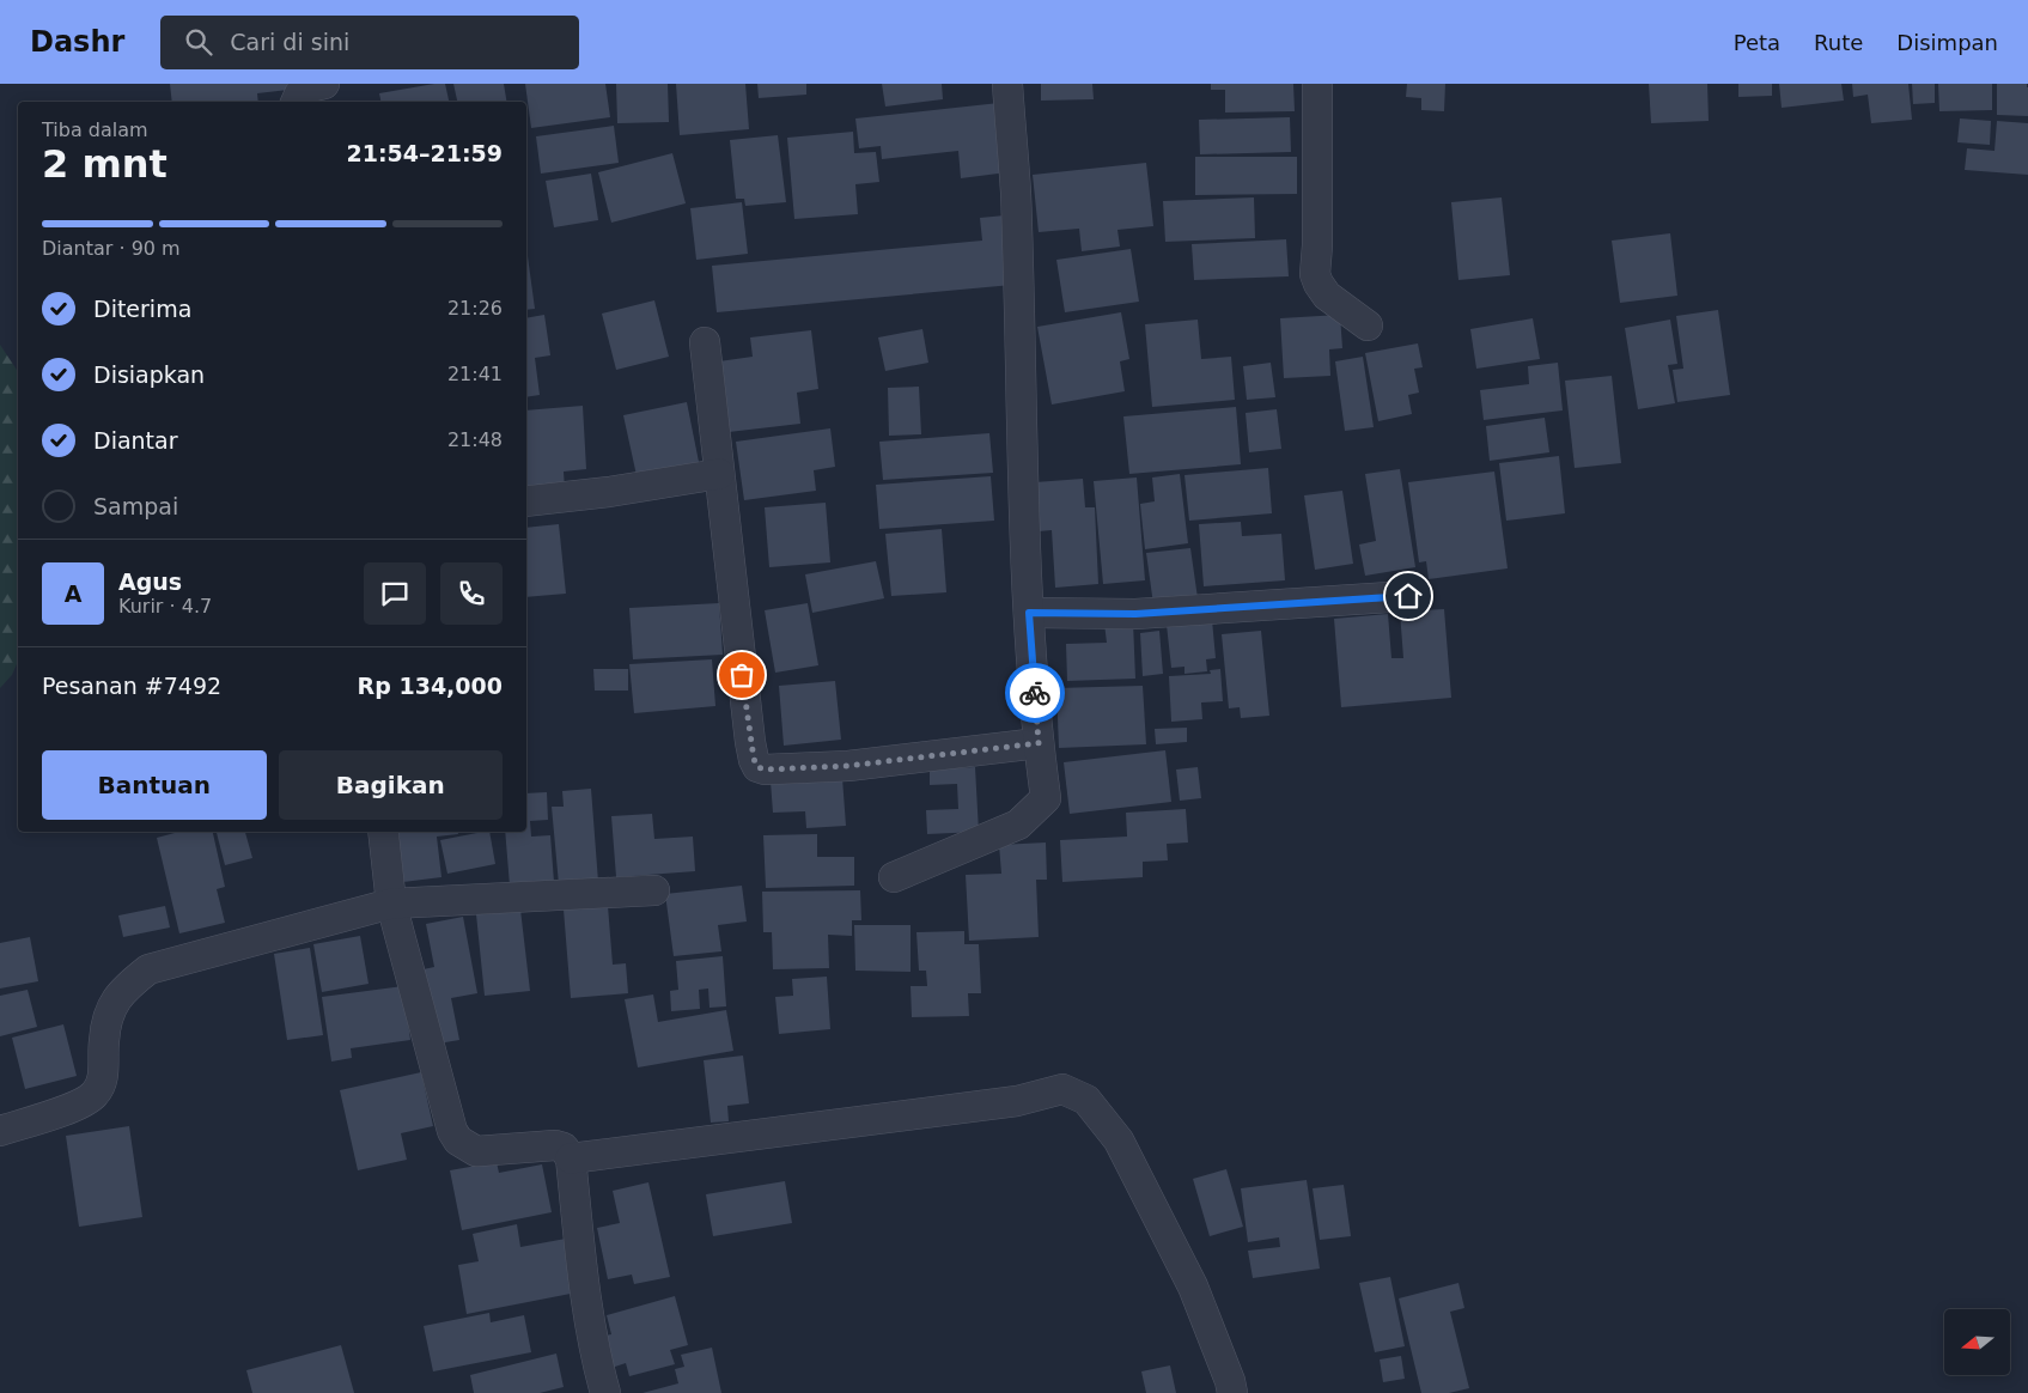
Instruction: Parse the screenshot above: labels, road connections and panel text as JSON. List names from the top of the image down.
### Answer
{
  "north": "left",
  "page": {
    "header": "Dashr",
    "search": "Cari di sini",
    "nav": ["Peta", "Rute", "Disimpan"],
    "heading": ["2 mnt", "Tiba dalam", "21:54–21:59"],
    "panel": [
      "Agus",
      "Kurir · 4.7",
      "Pesanan #7492",
      "Rp 134,000"
    ],
    "bar": "Diantar · 90 m",
    "list": [
      ["Diterima", "21:26"],
      ["Disiapkan", "21:41"],
      ["Diantar", "21:48"],
      "Sampai"
    ],
    "round": "A",
    "buttons": ["Bantuan", "Bagikan"]
  }
}
